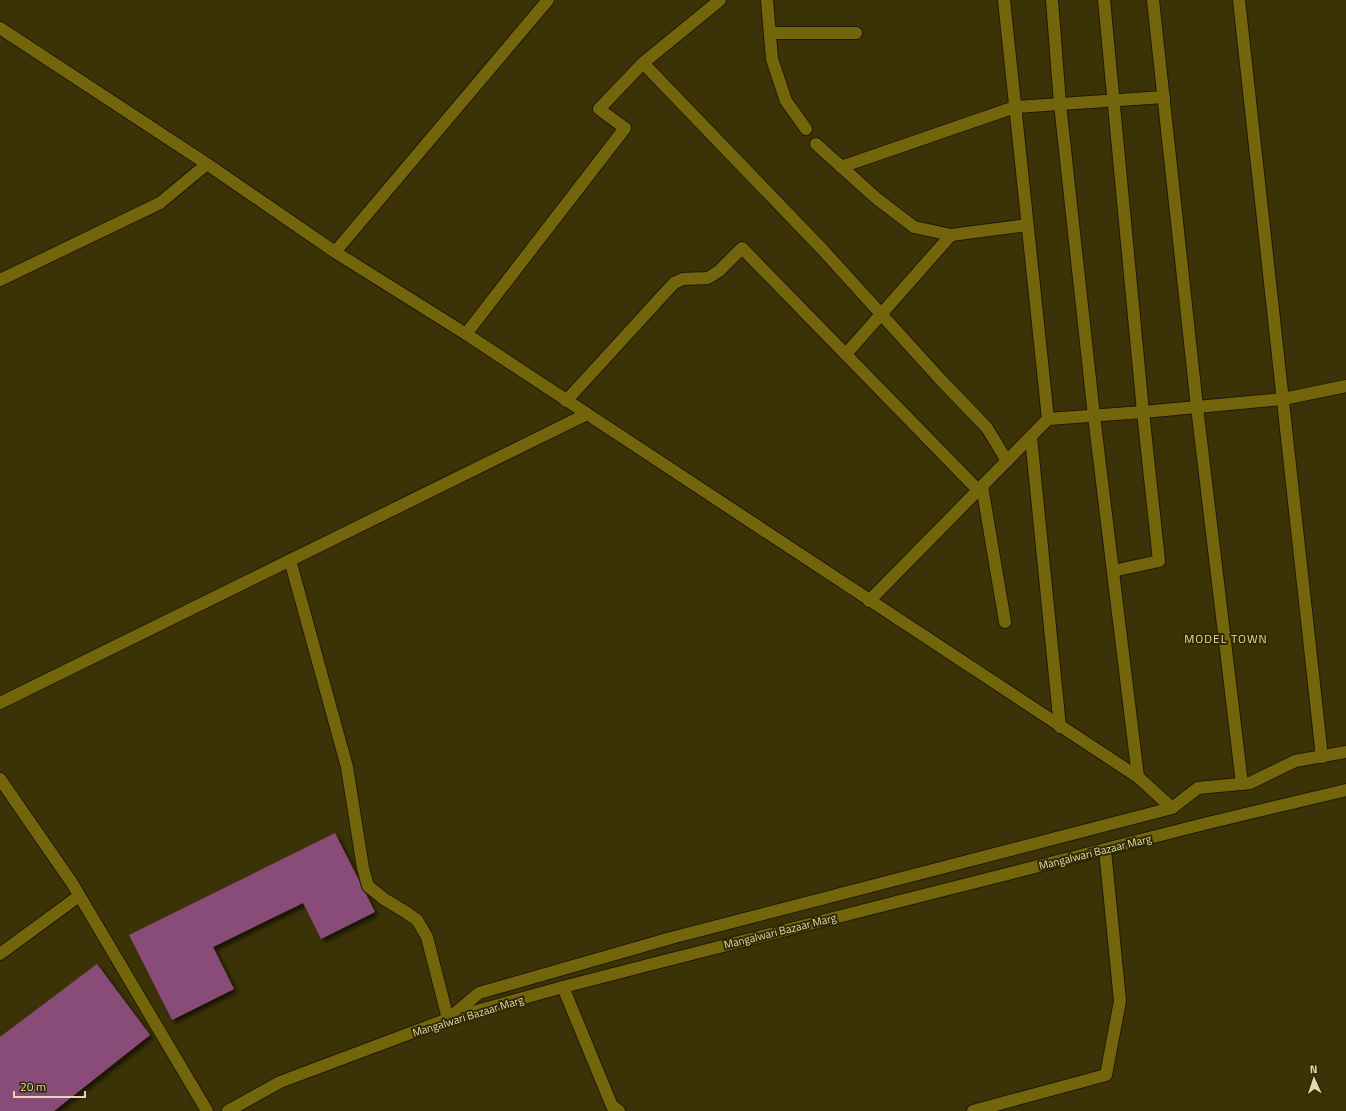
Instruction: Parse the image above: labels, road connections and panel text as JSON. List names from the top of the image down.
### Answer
{
  "streets": {
    "street": ["Mangalwari Bazaar Marg"]
  },
  "districts": ["MODEL TOWN"],
  "scale_bar": "20 m",
  "north": "top"
}
